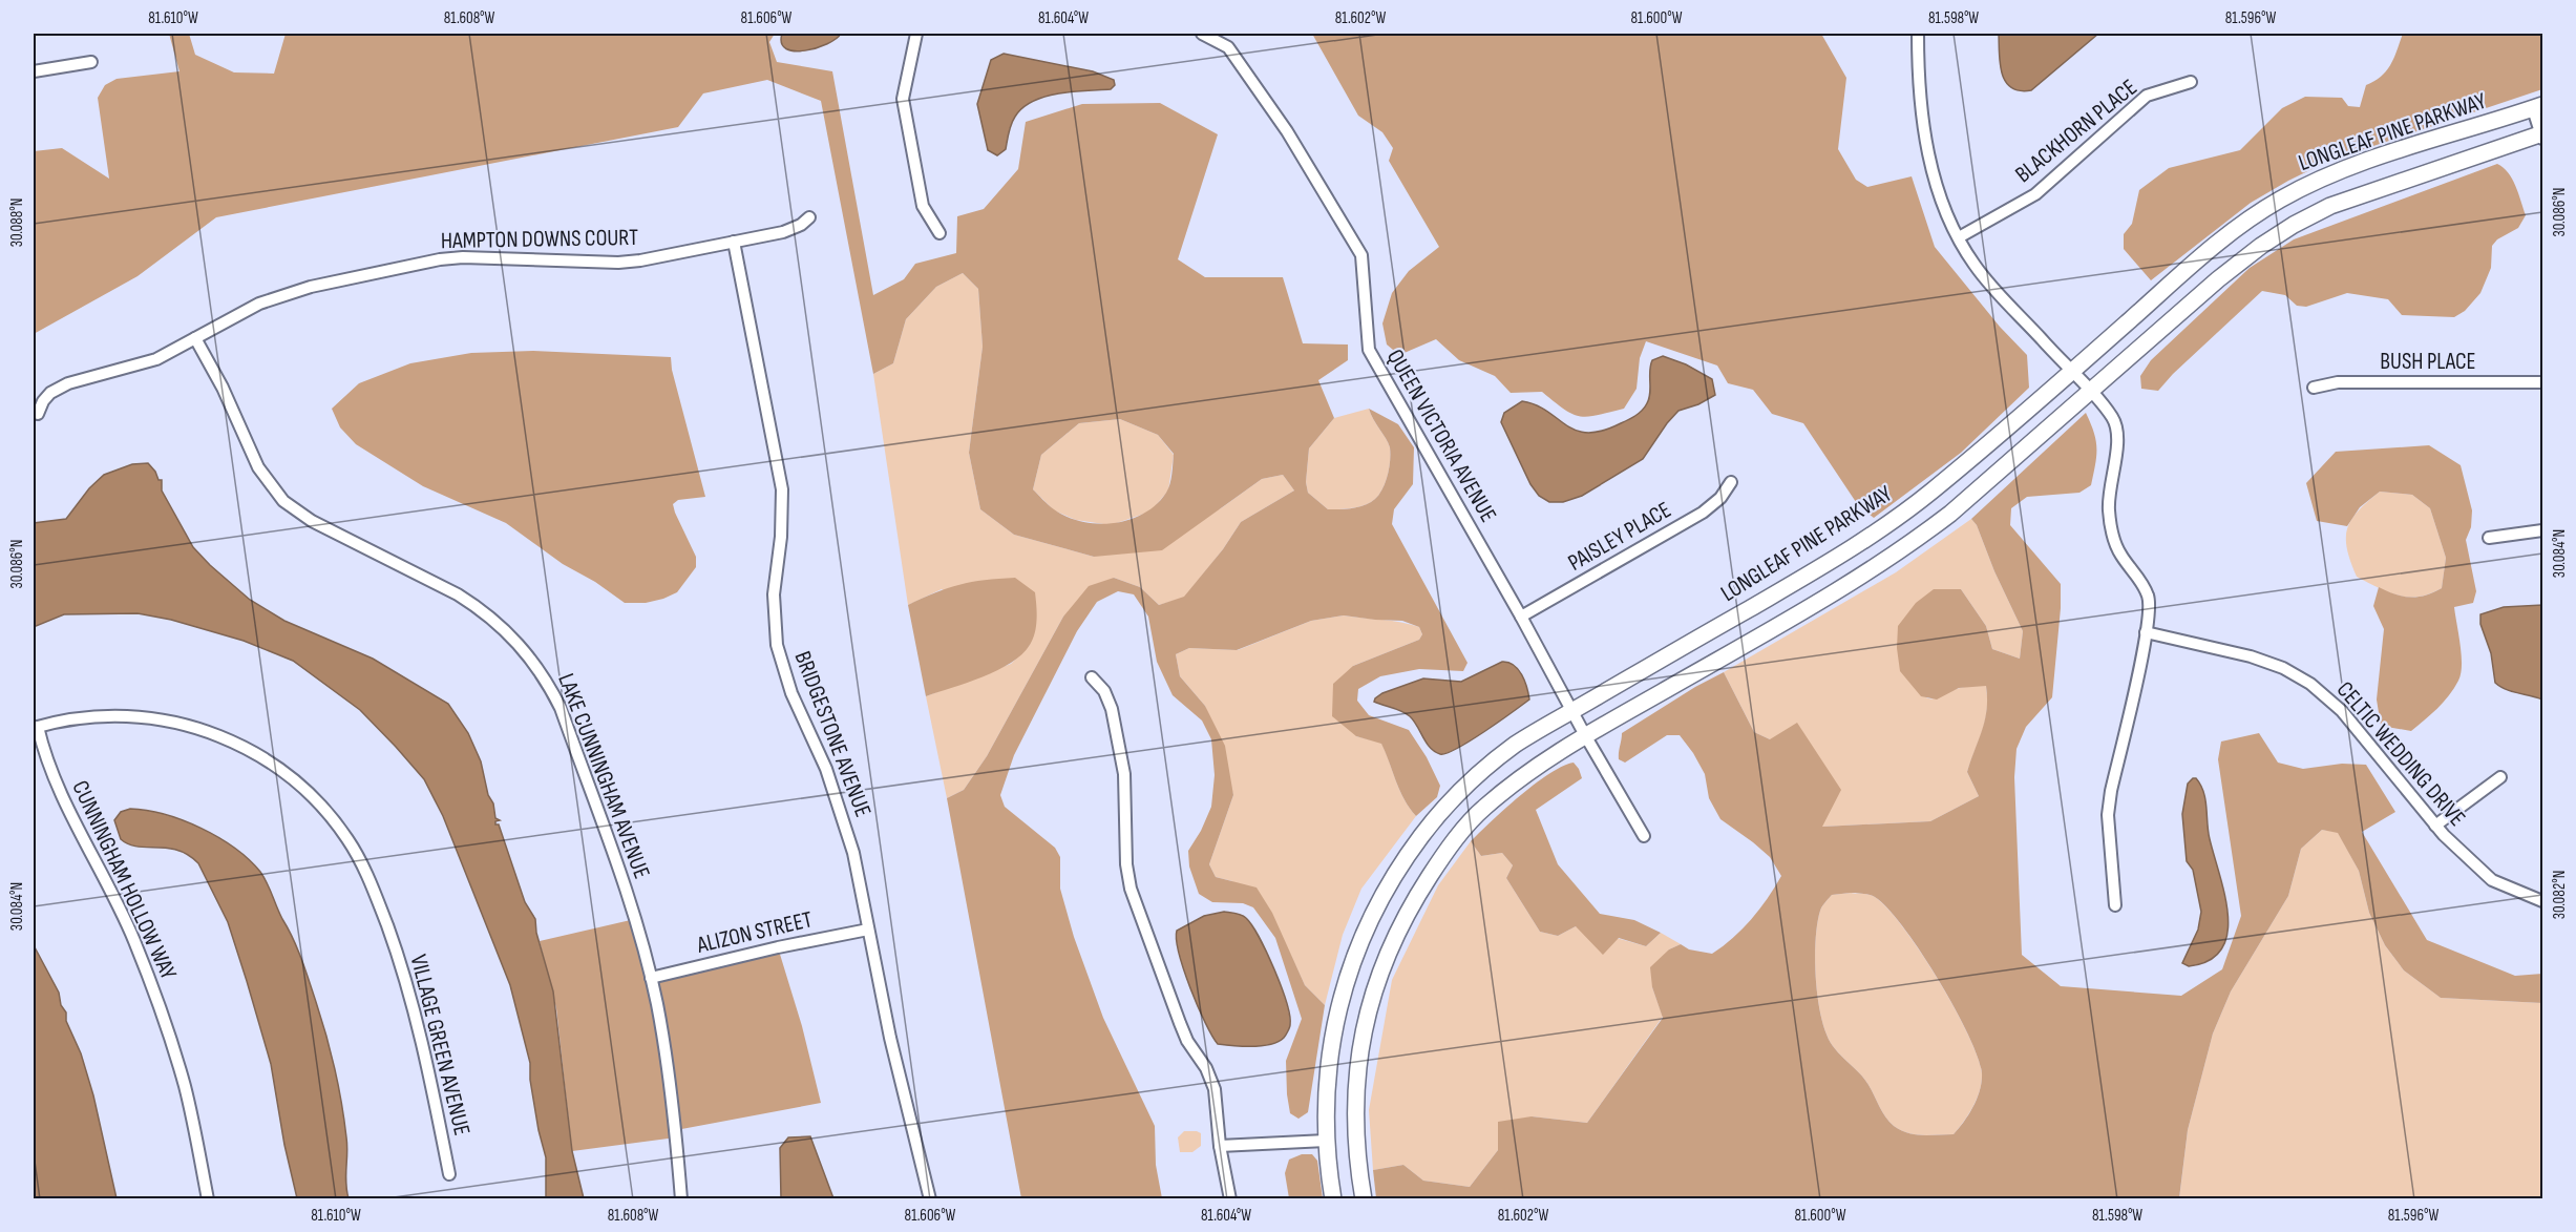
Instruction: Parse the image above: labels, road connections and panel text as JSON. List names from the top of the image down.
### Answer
{
  "streets": {
    "main road": ["LONGLEAF PINE PARKWAY"],
    "street": [
      "BLACKHORN PLACE",
      "HAMPTON DOWNS COURT",
      "BUSH PLACE",
      "QUEEN VICTORIA AVENUE",
      "PAISLEY PLACE",
      "BRIDGESTONE AVENUE",
      "CELTIC WEDDING DRIVE",
      "LAKE CUNNINGHAM AVENUE",
      "CUNNINGHAM HOLLOW WAY",
      "ALIZON STREET",
      "VILLAGE GREEN AVENUE"
    ]
  },
  "crossings": [
    ["LONGLEAF PINE PARKWAY", "QUEEN VICTORIA AVENUE"],
    ["HAMPTON DOWNS COURT", "BRIDGESTONE AVENUE"],
    ["HAMPTON DOWNS COURT", "LAKE CUNNINGHAM AVENUE"],
    ["QUEEN VICTORIA AVENUE", "PAISLEY PLACE"],
    ["BRIDGESTONE AVENUE", "ALIZON STREET"],
    ["LAKE CUNNINGHAM AVENUE", "ALIZON STREET"],
    ["CUNNINGHAM HOLLOW WAY", "VILLAGE GREEN AVENUE"]
  ],
  "coordinates": [
    "81.610°W",
    "81.608°W",
    "81.606°W",
    "81.604°W",
    "81.602°W",
    "81.600°W",
    "81.598°W",
    "81.596°W",
    "30.086°N",
    "30.088°N",
    "30.084°N",
    "30.082°N"
  ]
}
